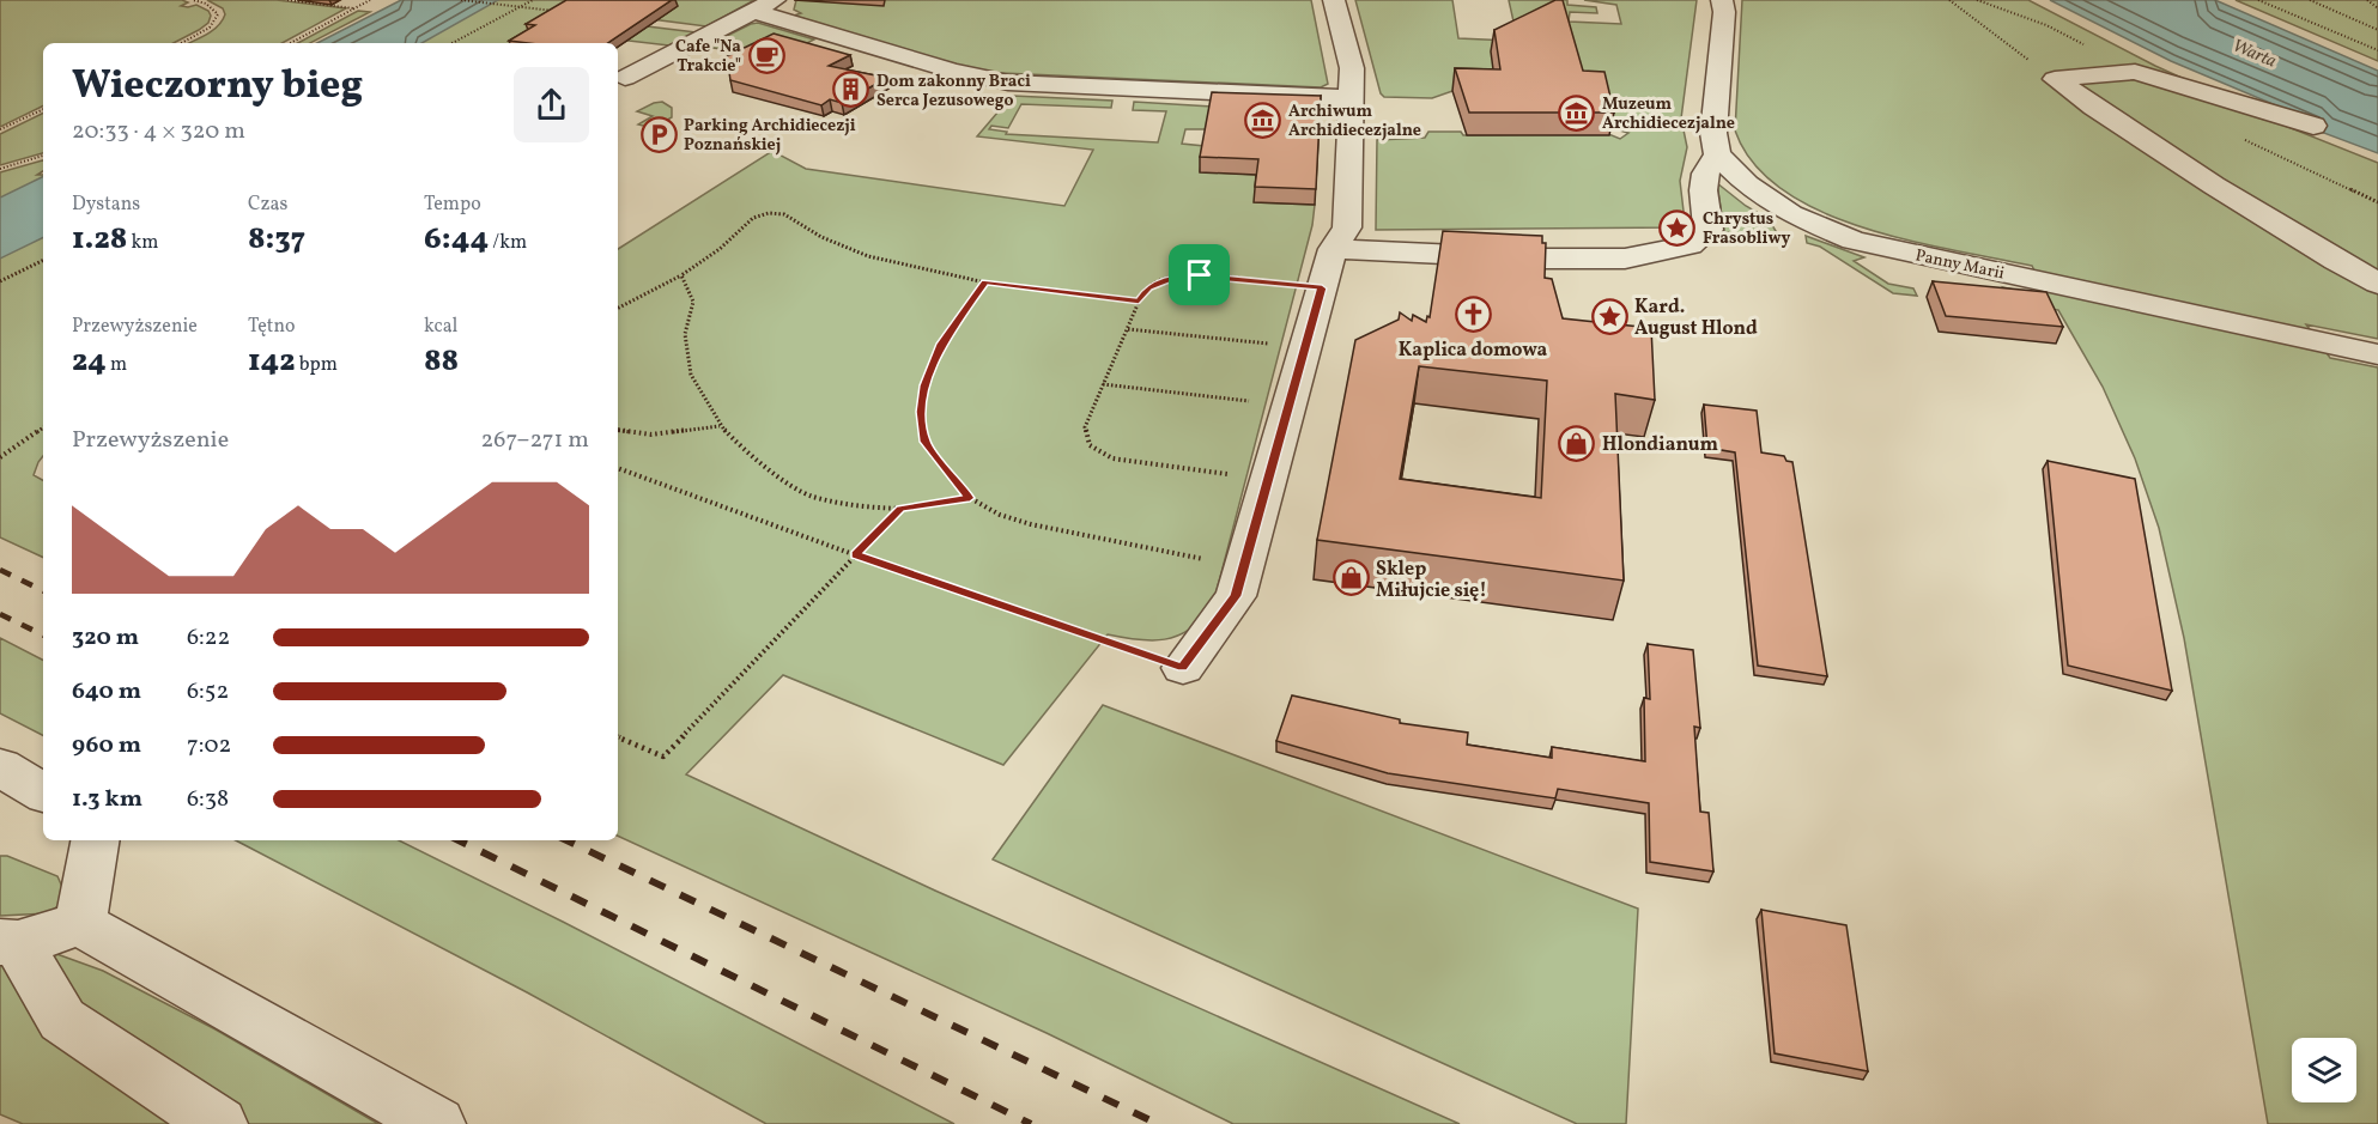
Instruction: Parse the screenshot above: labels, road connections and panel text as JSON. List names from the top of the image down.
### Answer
{
  "streets": {
    "street": ["Panny Marii"]
  },
  "water": ["Warta"],
  "places": {
    "cafe": ["Cafe \"Na Trakcie\""],
    "building": ["Dom zakonny Braci Serca Jezusowego"],
    "museum": ["Muzeum Archidiecezjalne", "Archiwum Archidiecezjalne"],
    "parking": ["Parking Archidiecezji Poznańskiej"],
    "place": ["Chrystus Frasobliwy", "Kard. August Hlond"],
    "church": ["Kaplica domowa"],
    "shop": ["Hlondianum", "Sklep Miłujcie się!"]
  },
  "page": {
    "heading": ["Wieczorny bieg", "20:33 · 4 × 320 m"],
    "stats": [
      ["Dystans", "1.28 km"],
      ["Czas", "8:37"],
      ["Tempo", "6:44 /km"],
      ["Przewyższenie", "24 m"],
      ["Tętno", "142 bpm"],
      ["kcal", "88"]
    ],
    "chart": ["Przewyższenie", "267–271 m"],
    "list": [
      {
        "name": "320 m",
        "note": "6:22"
      },
      {
        "name": "640 m",
        "note": "6:52"
      },
      {
        "name": "960 m",
        "note": "7:02"
      },
      {
        "name": "1.3 km",
        "note": "6:38"
      }
    ]
  }
}
